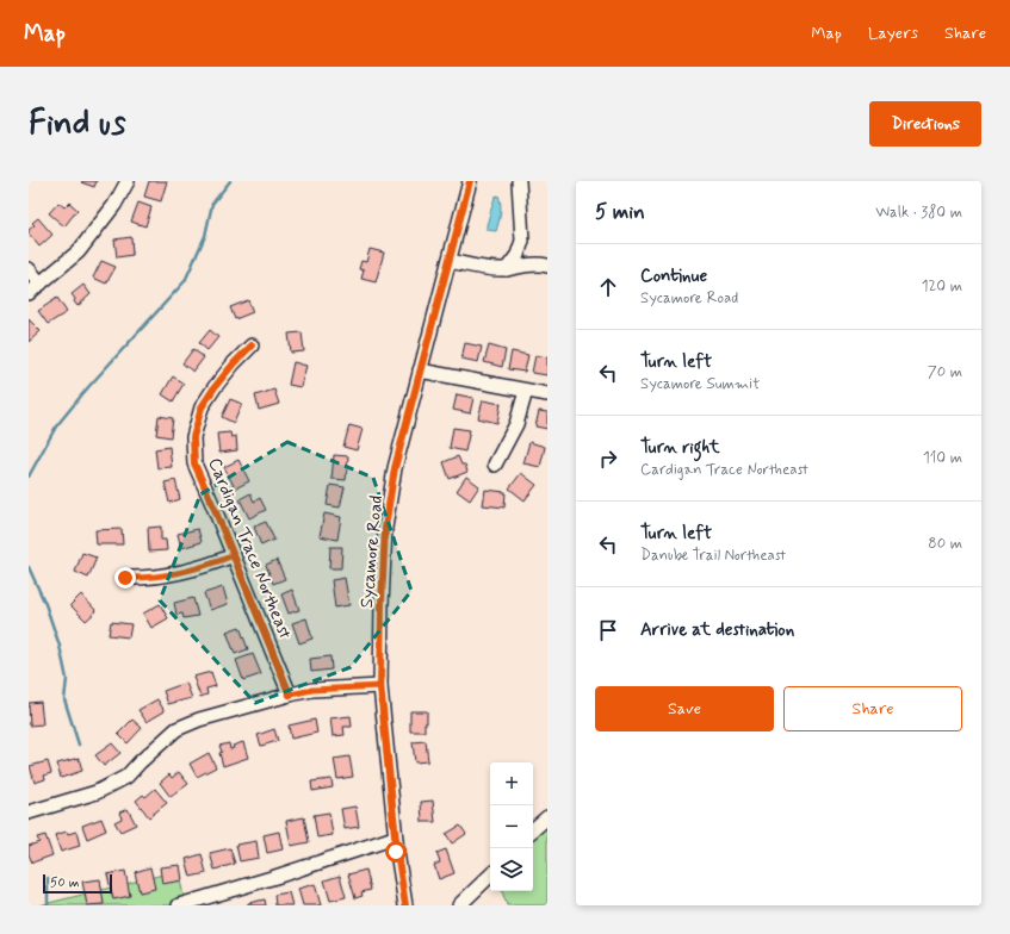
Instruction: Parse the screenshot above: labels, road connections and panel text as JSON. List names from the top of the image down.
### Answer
{
  "streets": {
    "street": ["Cardigan Trace Northeast", "Sycamore Road"]
  },
  "scale_bar": "50 m",
  "page": {
    "header": "Map",
    "nav": ["Map", "Layers", "Share"],
    "buttons": [
      "Directions",
      ["Save", "Share"]
    ],
    "title": "Find us",
    "heading": ["5 min", "Walk · 380 m"],
    "list": [
      ["Continue", "Sycamore Road", "120 m"],
      ["Turn left", "Sycamore Summit", "70 m"],
      ["Turn right", "Cardigan Trace Northeast", "110 m"],
      ["Turn left", "Danube Trail Northeast", "80 m"],
      "Arrive at destination"
    ],
    "map_buttons": ["+", "−"],
    "scale": "50 m"
  }
}
